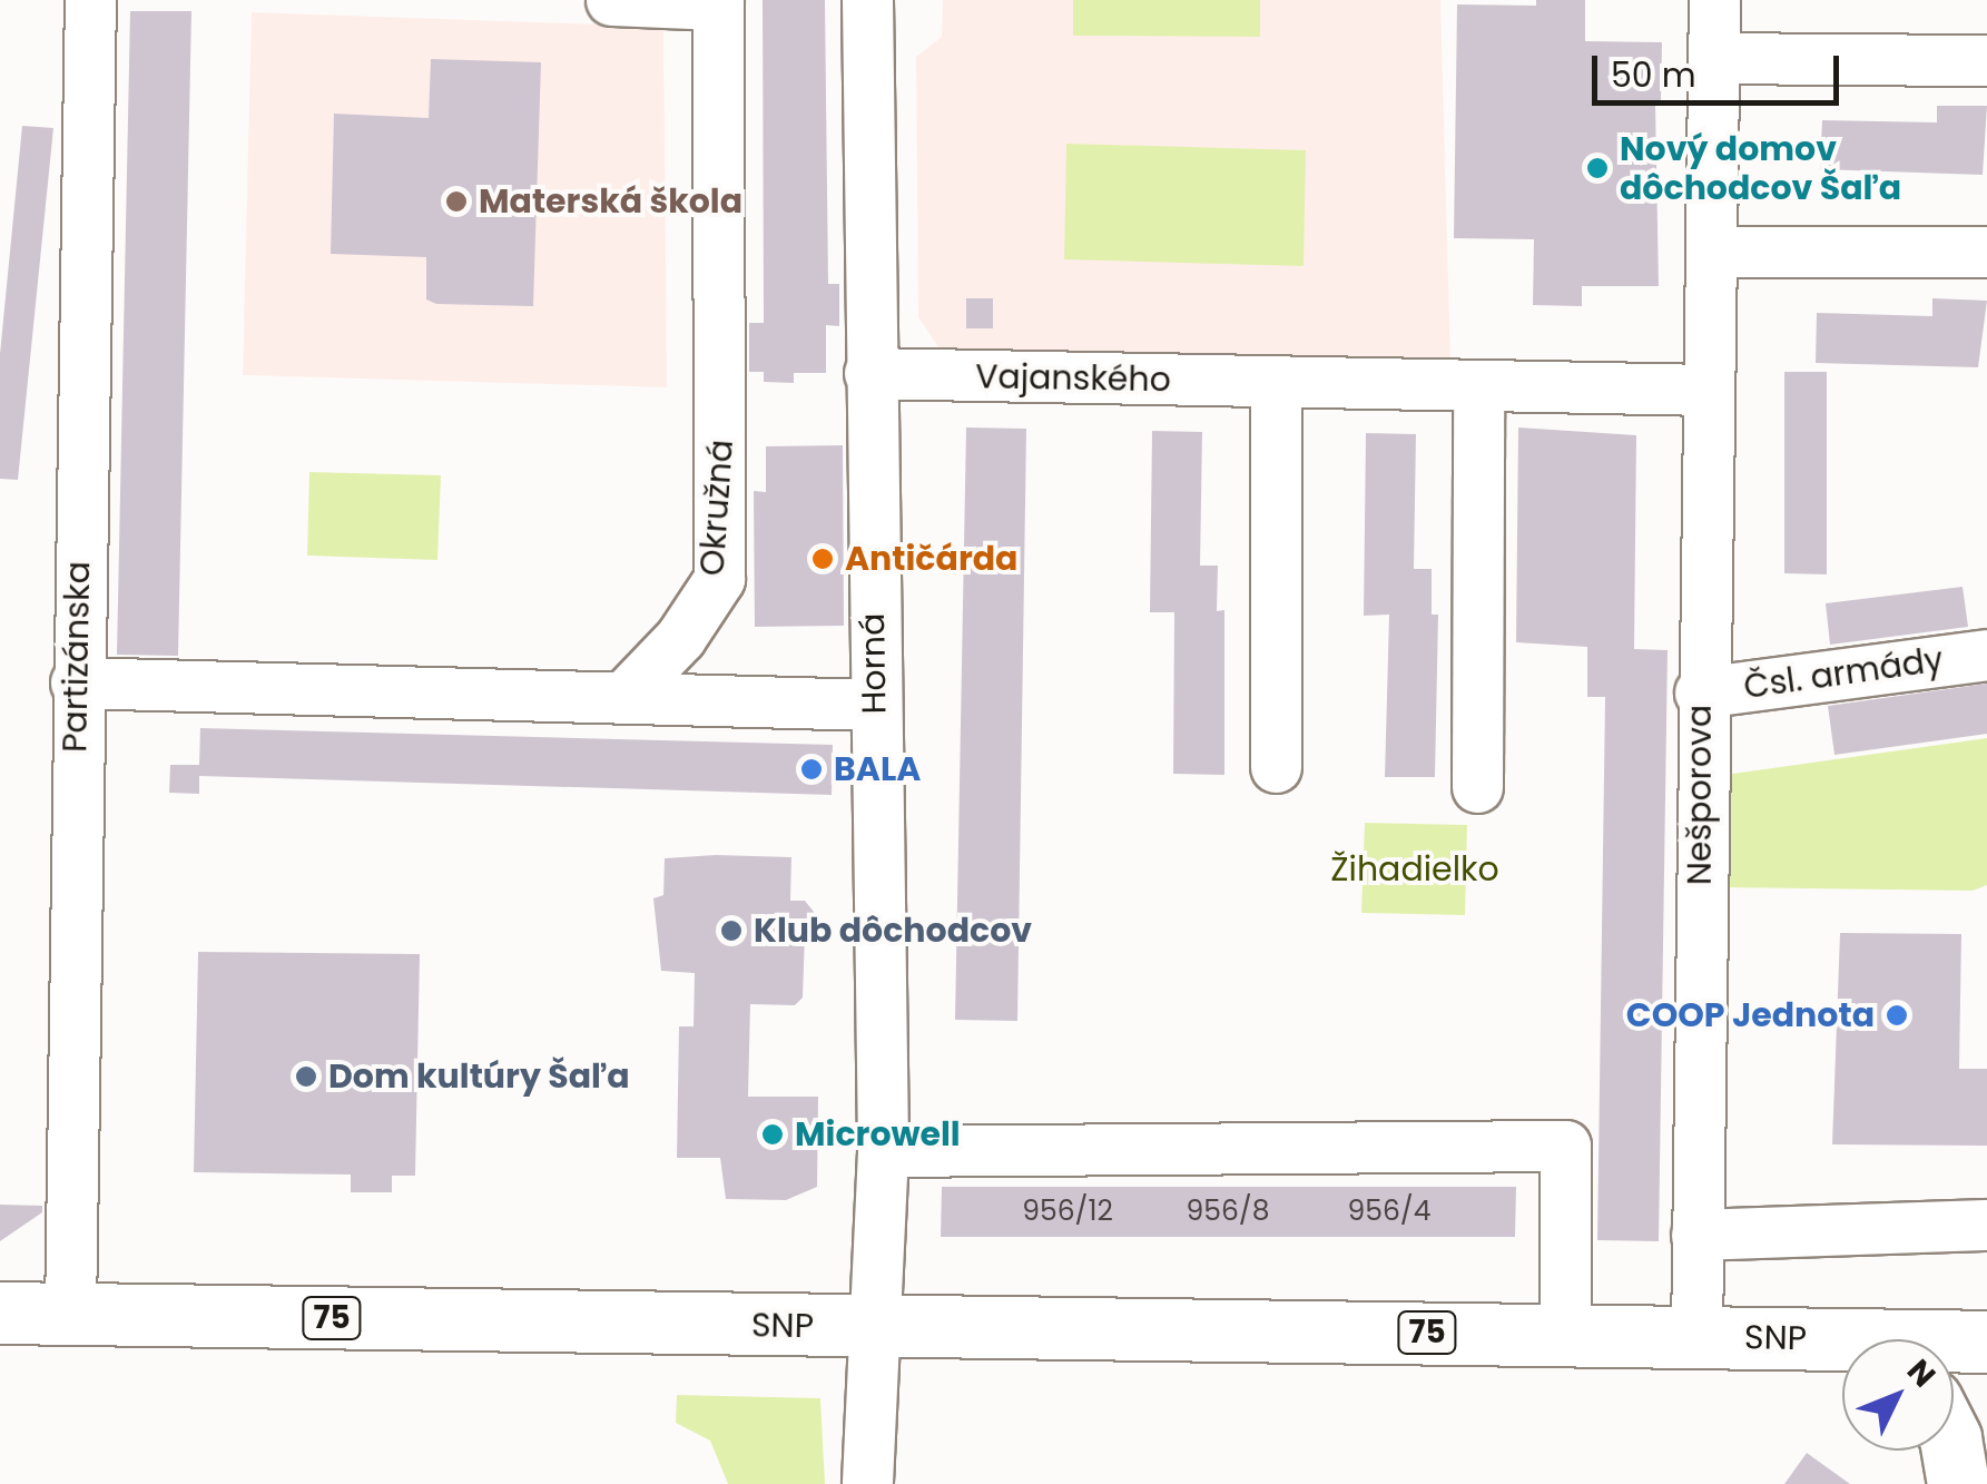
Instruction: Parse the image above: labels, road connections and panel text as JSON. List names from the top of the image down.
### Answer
{
  "streets": {
    "main road": ["75", "SNP"],
    "street": [
      "Vajanského",
      "Okružná",
      "Partizánska",
      "Horná",
      "Čsl. armády",
      "Nešporova"
    ]
  },
  "crossings": [
    ["Vajanského", "Horná"],
    ["Vajanského", "Nešporova"],
    ["Partizánska", "SNP"],
    ["Horná", "SNP"],
    ["Čsl. armády", "Nešporova"],
    ["Nešporova", "SNP"]
  ],
  "parks": ["Žihadielko"],
  "places": [
    "Nový domov dôchodcov Šaľa",
    "Materská škola",
    "Antičárda",
    "BALA",
    "Klub dôchodcov",
    "COOP Jednota",
    "Dom kultúry Šaľa",
    "Microwell"
  ],
  "house_numbers": ["956/12", "956/8", "956/4"],
  "scale_bar": "50 m",
  "north": "top right"
}
